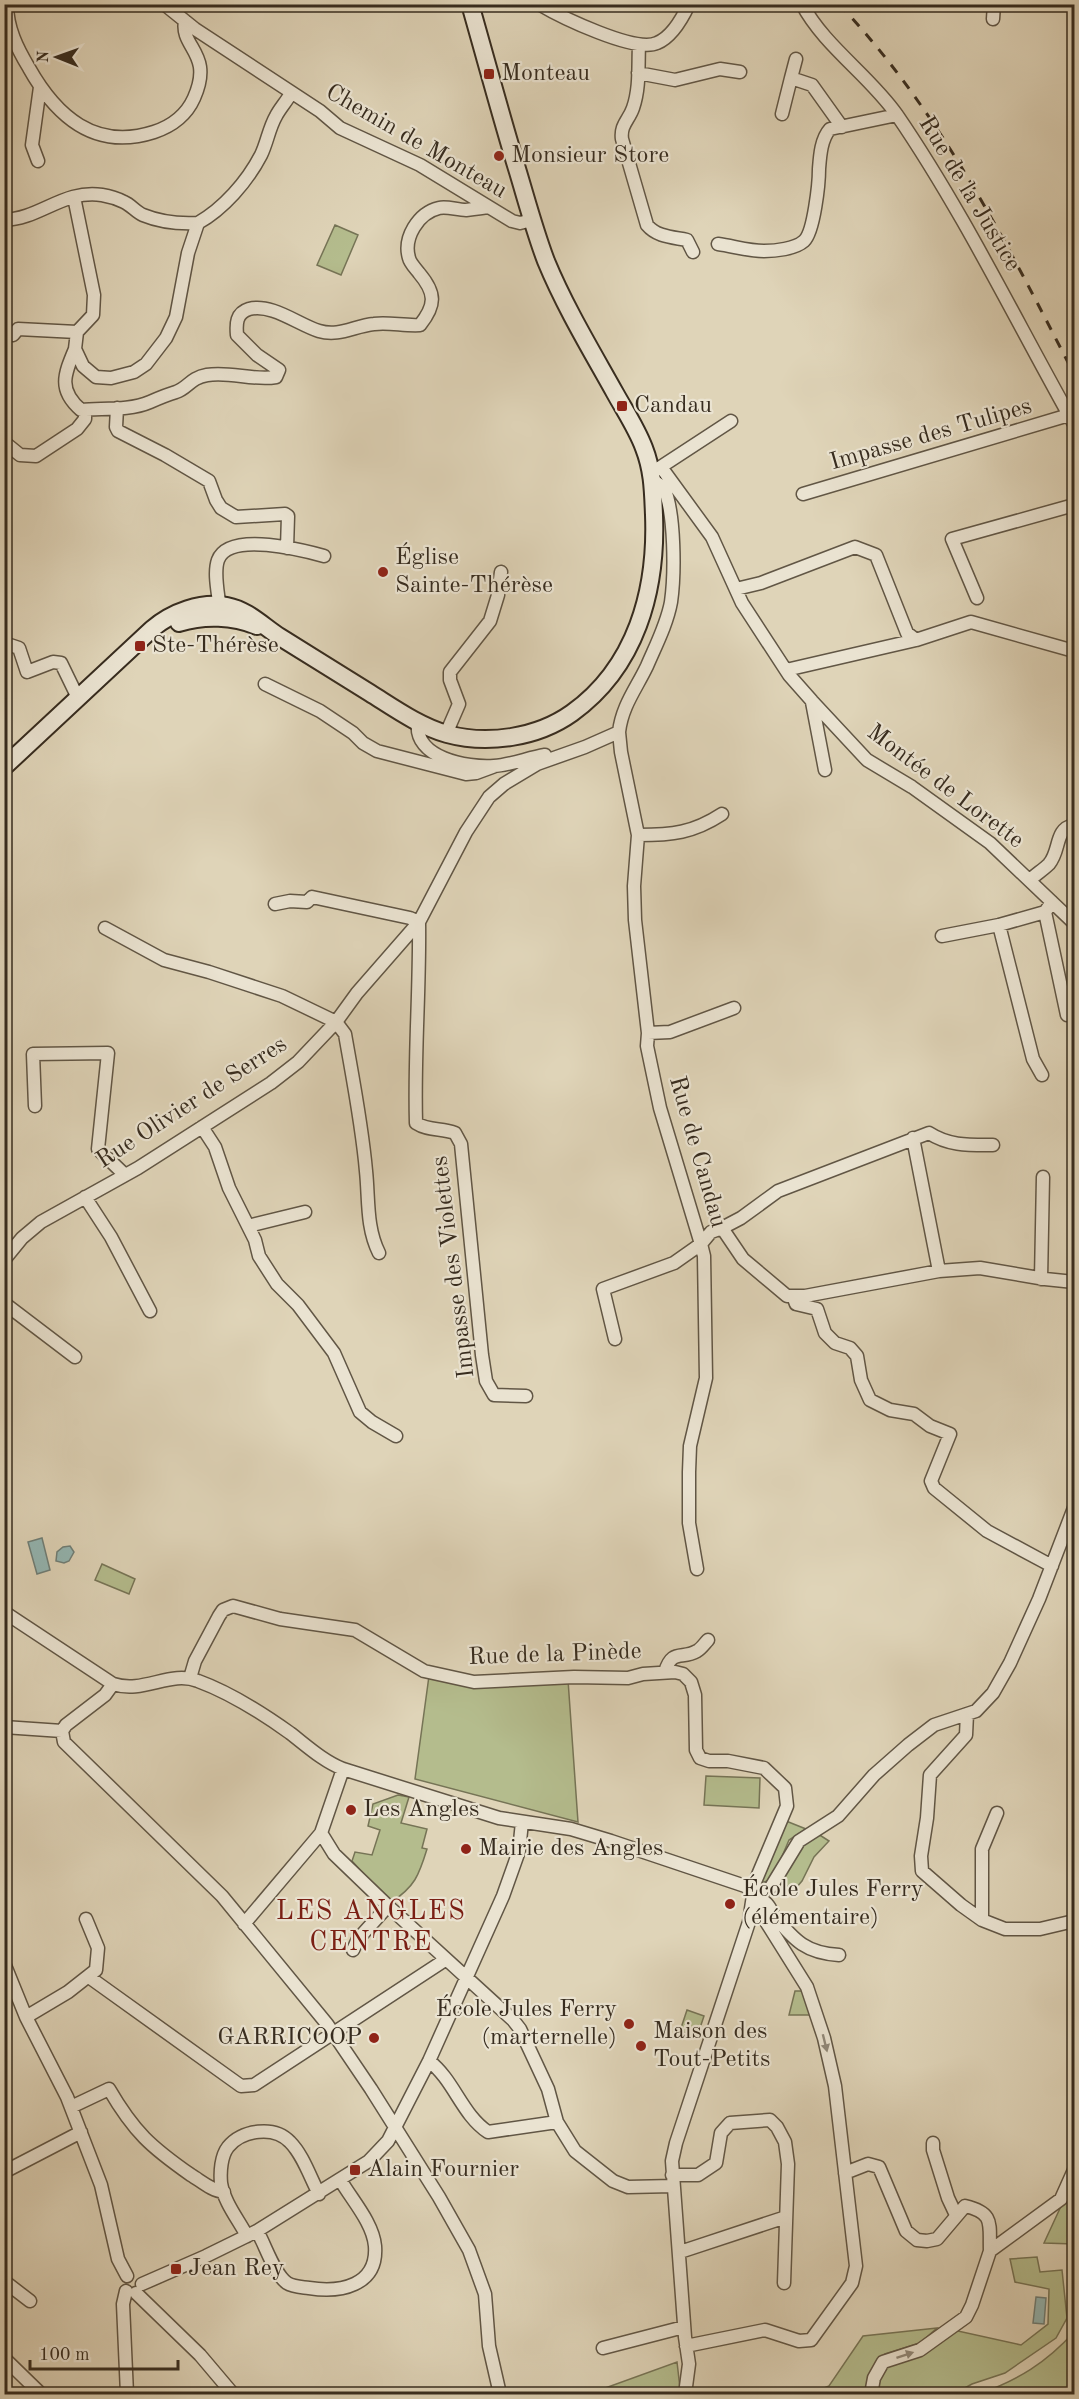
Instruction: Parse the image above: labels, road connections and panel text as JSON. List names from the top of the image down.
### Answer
{
  "streets": {
    "street": [
      "Chemin de Monteau",
      "Rue de la Justice",
      "Impasse des Tulipes",
      "Montée de Lorette",
      "Rue Olivier de Serres",
      "Rue de Candau",
      "Impasse des Violettes",
      "Rue de la Pinède"
    ]
  },
  "crossings": [
    ["Rue de la Justice", "Impasse des Tulipes"],
    ["Rue Olivier de Serres", "Rue de Candau"],
    ["Rue Olivier de Serres", "Impasse des Violettes"]
  ],
  "districts": ["LES ANGLES CENTRE"],
  "places": {
    "transit": [
      "Monteau",
      "Candau",
      "Ste-Thérèse",
      "Alain Fournier",
      "Jean Rey"
    ],
    "other": [
      "Monsieur Store",
      "Église Sainte-Thérèse",
      "Les Angles",
      "Mairie des Angles",
      "École Jules Ferry (élémentaire)",
      "École Jules Ferry (marternelle)",
      "GARRICOOP",
      "Maison des Tout-Petits"
    ]
  },
  "scale_bar": "100 m",
  "north": "left"
}
